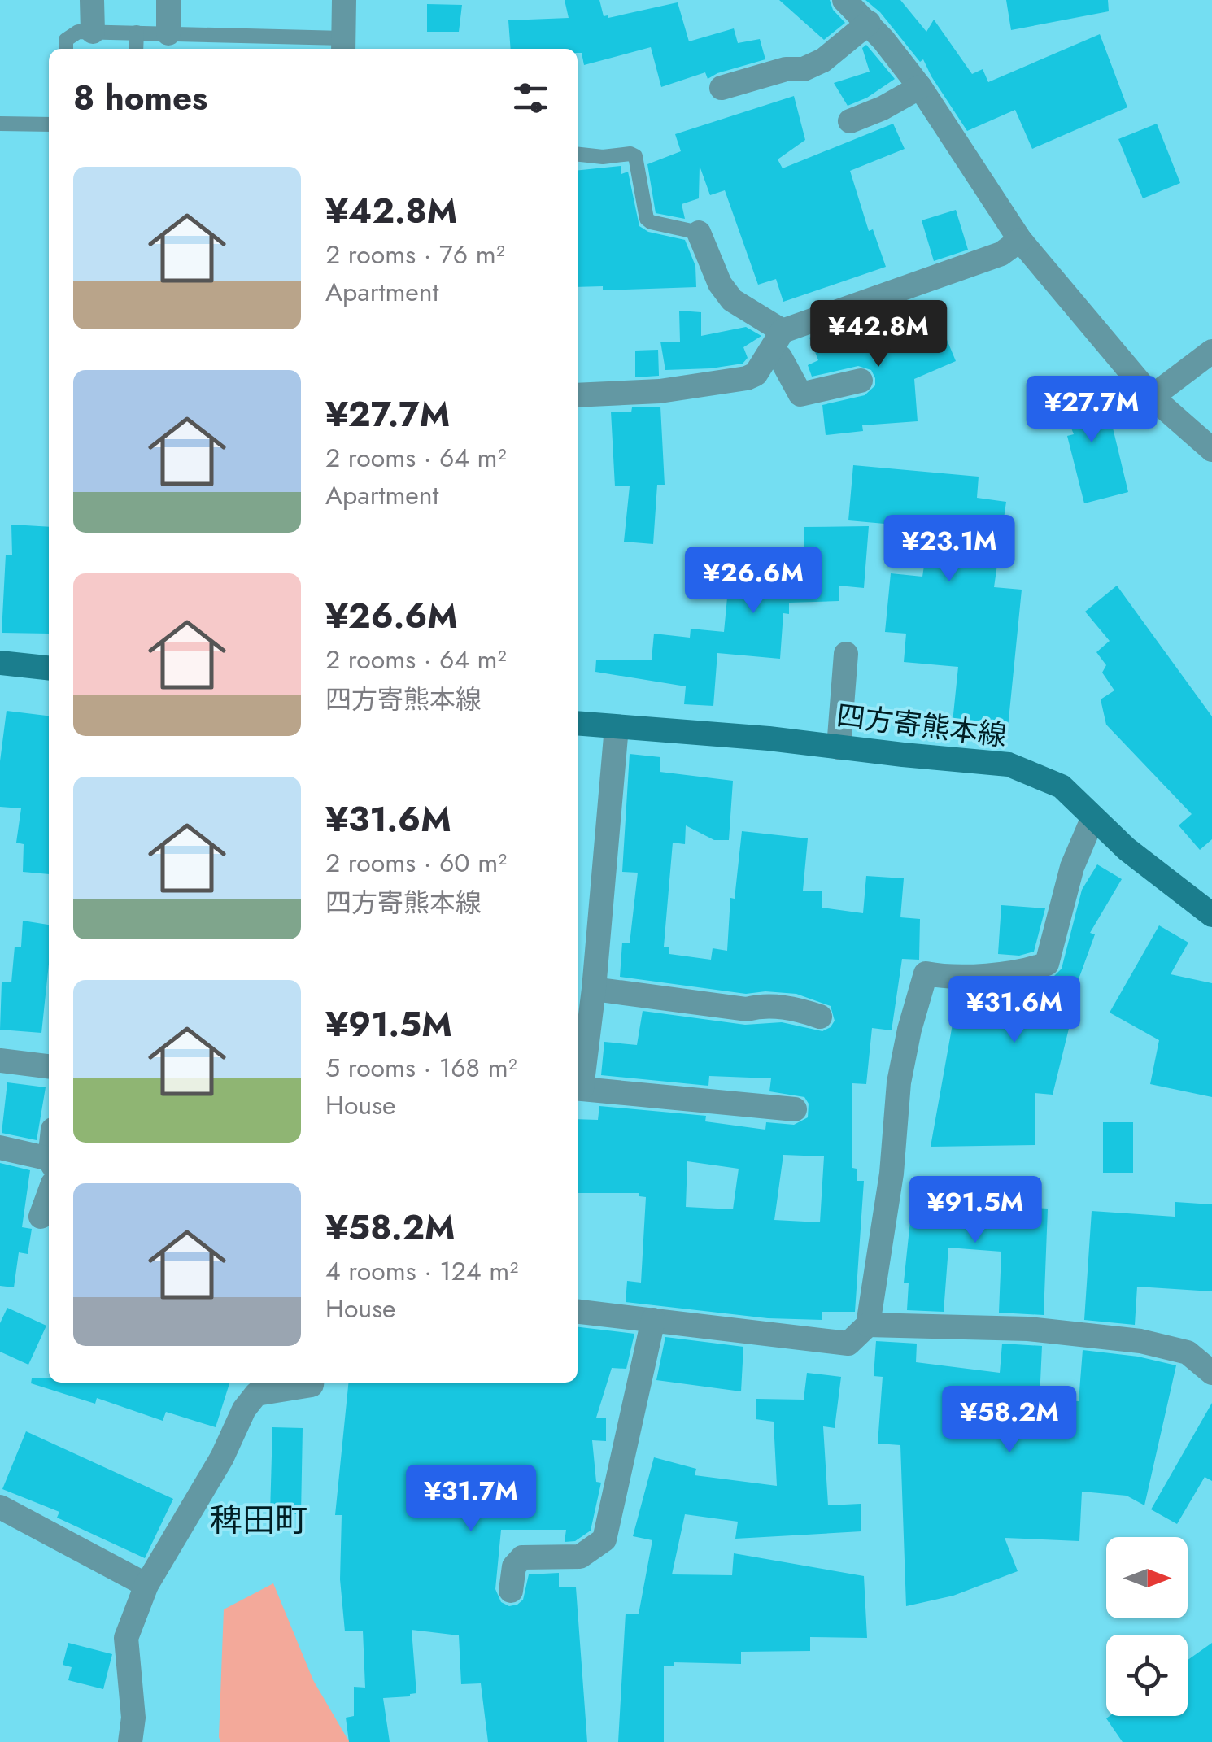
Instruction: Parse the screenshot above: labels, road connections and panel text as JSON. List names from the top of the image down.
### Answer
{
  "streets": {
    "main road": ["四方寄熊本線"]
  },
  "districts": ["稗田町"],
  "north": "right",
  "page": {
    "heading": "8 homes",
    "list": [
      {
        "name": "¥42.8M",
        "note": "2 rooms · 76 m² · Apartment"
      },
      {
        "name": "¥27.7M",
        "note": "2 rooms · 64 m² · Apartment"
      },
      {
        "name": "¥26.6M",
        "note": "2 rooms · 64 m² · 四方寄熊本線"
      },
      {
        "name": "¥31.6M",
        "note": "2 rooms · 60 m² · 四方寄熊本線"
      },
      {
        "name": "¥91.5M",
        "note": "5 rooms · 168 m² · House"
      },
      {
        "name": "¥58.2M",
        "note": "4 rooms · 124 m² · House"
      }
    ],
    "price": [
      "¥42.8M",
      "¥27.7M",
      "¥23.1M",
      "¥26.6M",
      "¥31.6M",
      "¥91.5M",
      "¥58.2M",
      "¥31.7M"
    ]
  }
}
